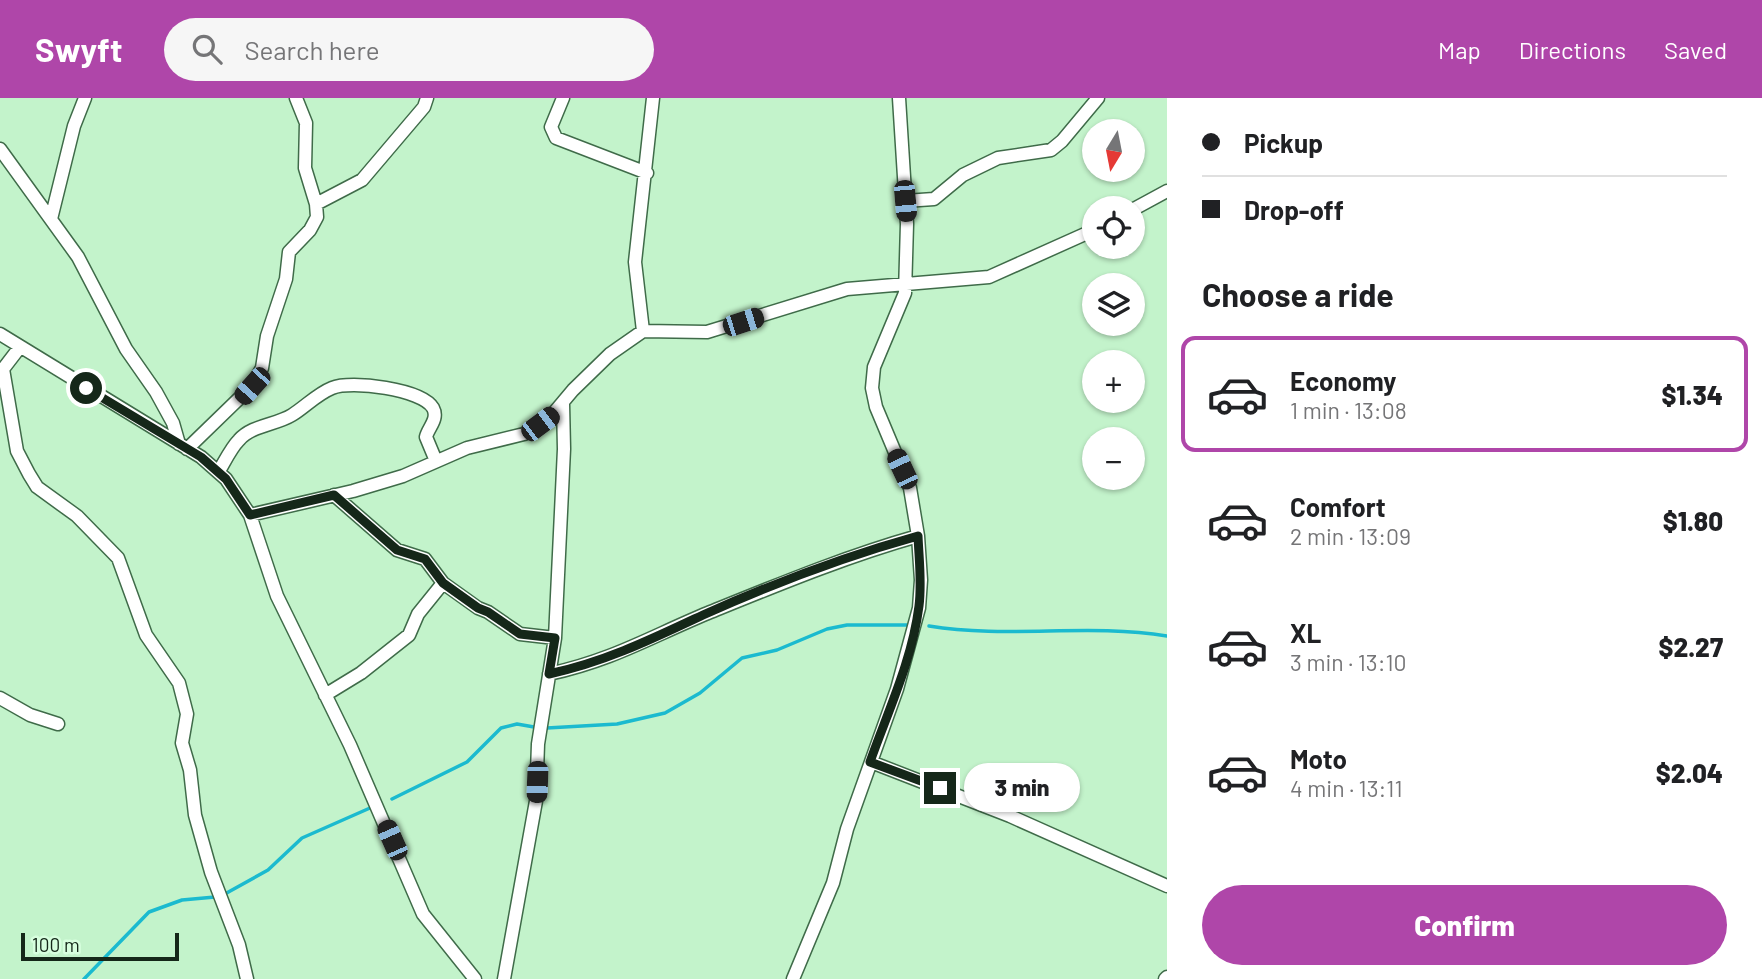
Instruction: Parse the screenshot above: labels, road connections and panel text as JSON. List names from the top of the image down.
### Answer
{
  "scale_bar": "100 m",
  "north": "bottom",
  "page": {
    "header": "Swyft",
    "search": "Search here",
    "nav": ["Map", "Directions", "Saved"],
    "banner": ["Pickup", "Drop-off"],
    "map_buttons": ["+", "−"],
    "heading": "Choose a ride",
    "list": [
      {
        "name": "Economy",
        "note": "1 min · 13:08",
        "value": "$1.34"
      },
      {
        "name": "Comfort",
        "note": "2 min · 13:09",
        "value": "$1.80"
      },
      {
        "name": "XL",
        "note": "3 min · 13:10",
        "value": "$2.27"
      },
      {
        "name": "Moto",
        "note": "4 min · 13:11",
        "value": "$2.04"
      }
    ],
    "bubble": "3 min",
    "buttons": "Confirm",
    "scale": "100 m"
  }
}
